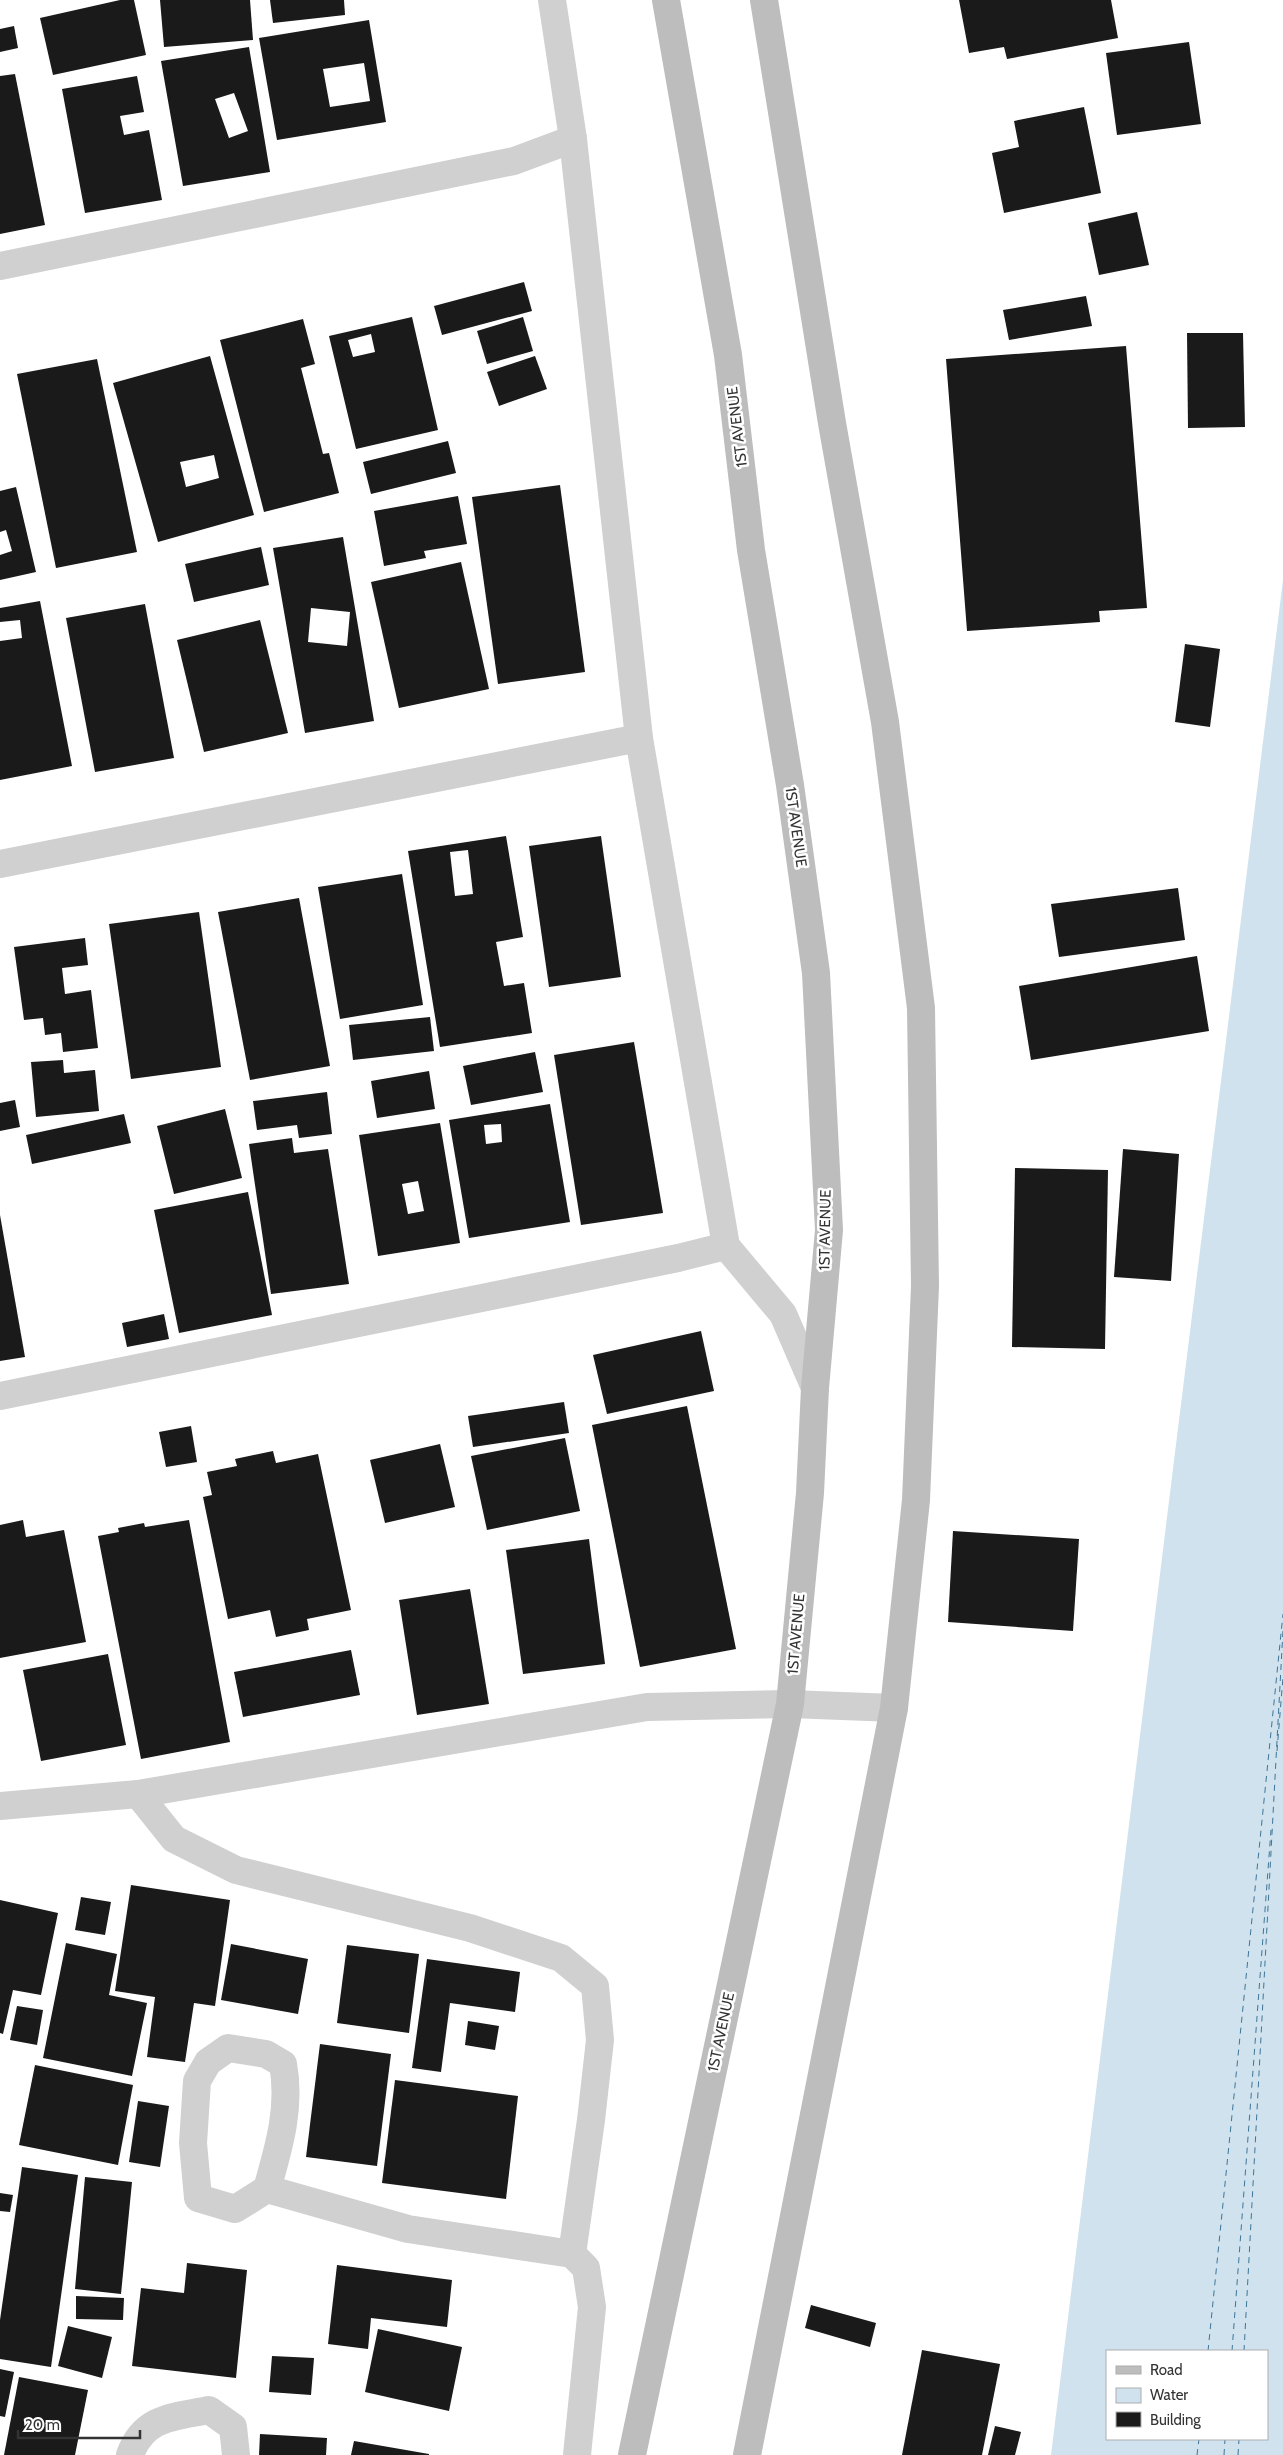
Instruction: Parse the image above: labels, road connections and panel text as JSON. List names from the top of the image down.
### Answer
{
  "streets": {
    "main road": ["1ST AVENUE"]
  },
  "legend": ["Road", "Water", "Building"],
  "scale_bar": "20 m"
}
